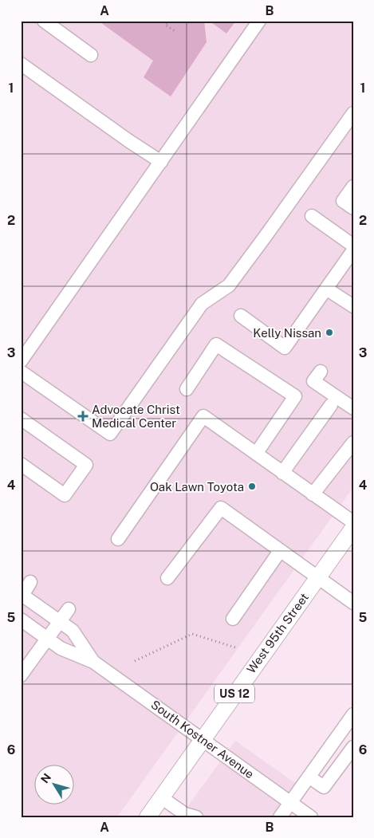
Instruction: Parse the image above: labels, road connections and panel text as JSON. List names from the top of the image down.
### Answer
{
  "streets": {
    "main road": ["West 95th Street", "US 12"],
    "street": ["South Kostner Avenue"]
  },
  "crossings": [
    ["West 95th Street", "South Kostner Avenue"]
  ],
  "places": {
    "other": ["Kelly Nissan", "Oak Lawn Toyota"],
    "health": ["Advocate Christ Medical Center"]
  },
  "north": "top left",
  "grid": {
    "columns": ["A", "B"],
    "rows": [
      "1",
      "2",
      "3",
      "4",
      "5",
      "6"
    ]
  }
}
